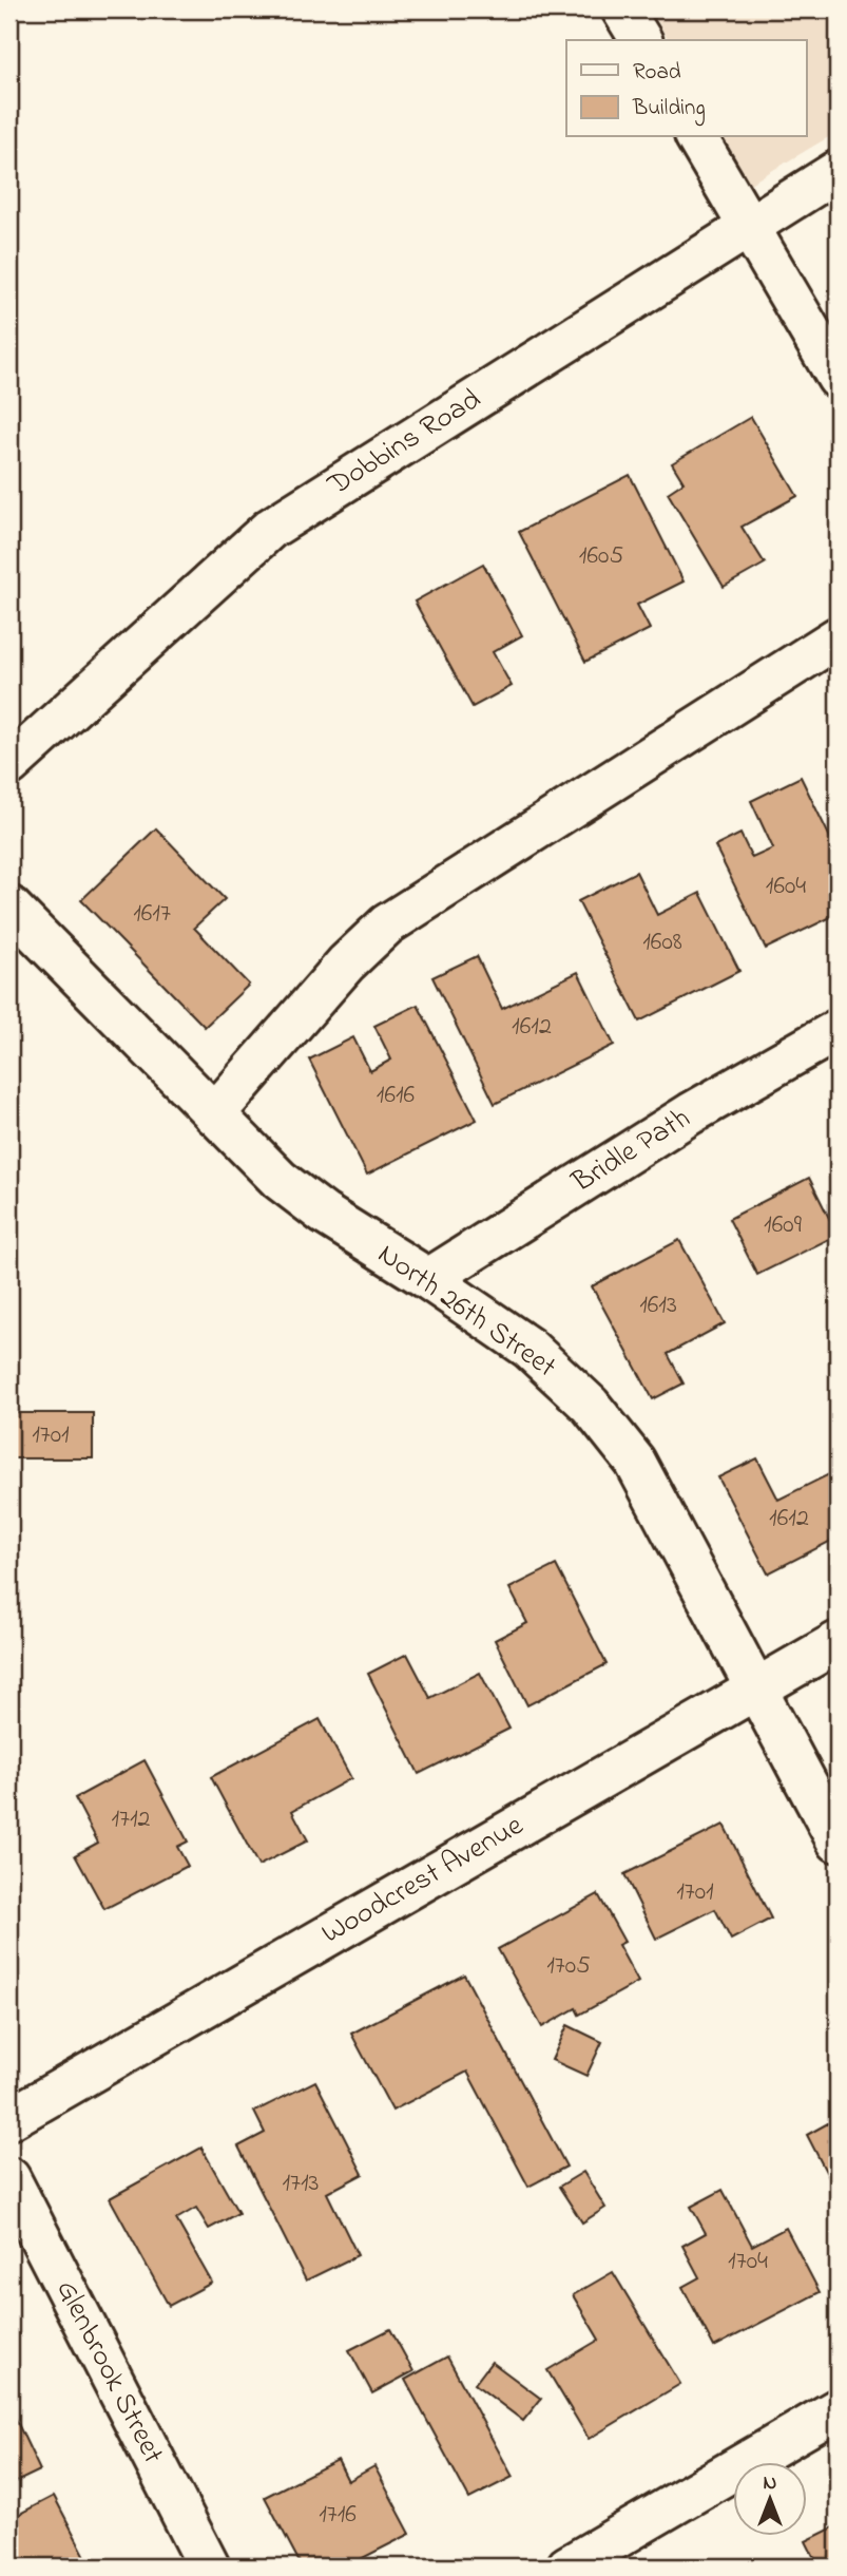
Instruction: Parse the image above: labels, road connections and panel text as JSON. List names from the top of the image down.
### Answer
{
  "streets": {
    "street": [
      "Dobbins Road",
      "Bridle Path",
      "North 26th Street",
      "Woodcrest Avenue",
      "Glenbrook Street"
    ]
  },
  "crossings": [
    ["Bridle Path", "North 26th Street"],
    ["North 26th Street", "Woodcrest Avenue"]
  ],
  "house_numbers": [
    "1605",
    "1604",
    "1617",
    "1608",
    "1612",
    "1616",
    "1609",
    "1613",
    "1701",
    "1612",
    "1712",
    "1701",
    "1705",
    "1713",
    "1704",
    "1716"
  ],
  "legend": ["Road", "Building"],
  "north": "top"
}
